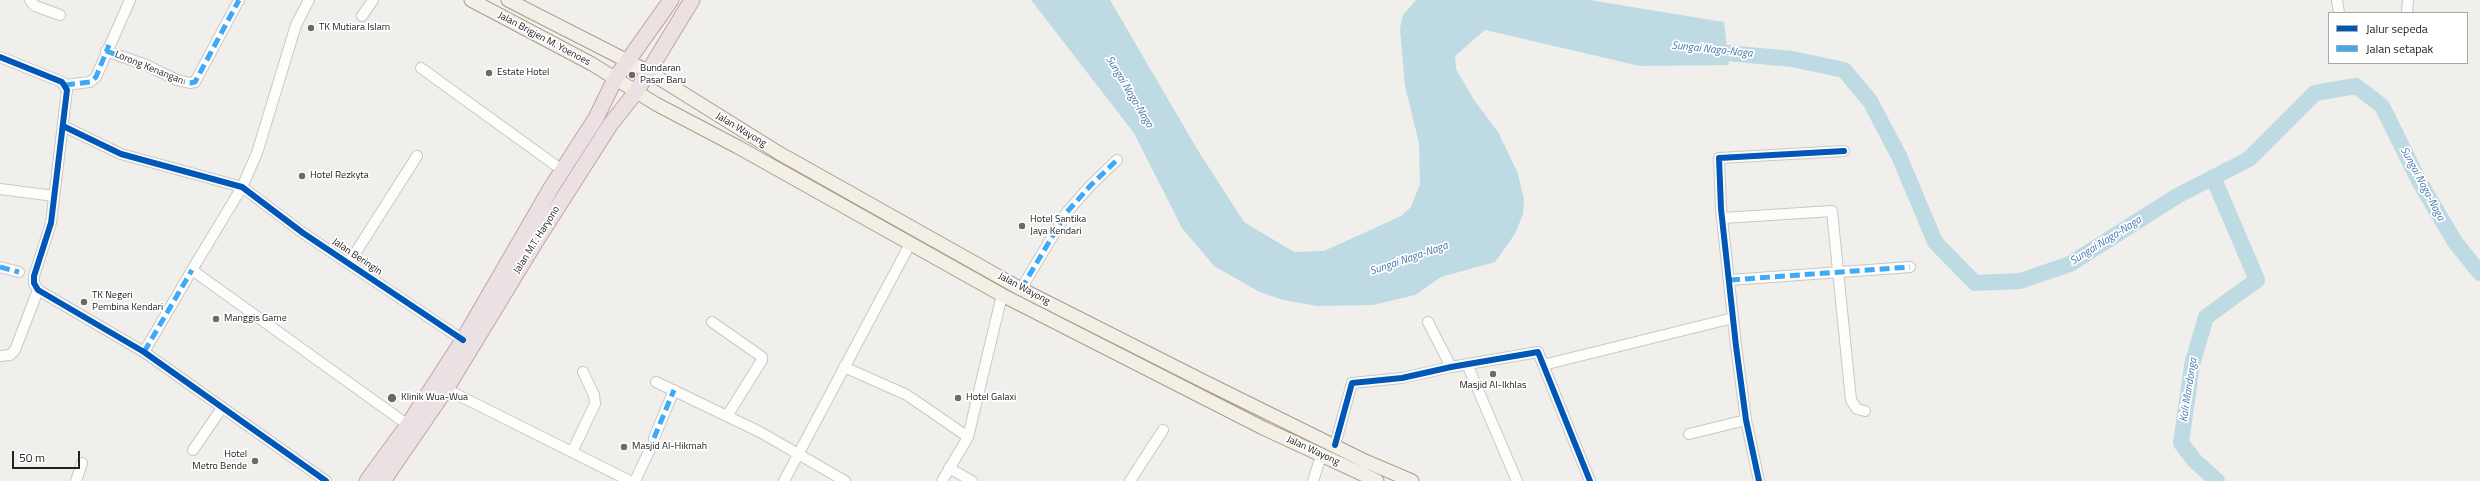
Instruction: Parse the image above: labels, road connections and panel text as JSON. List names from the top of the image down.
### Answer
{
  "streets": {
    "highway": ["Jalan M.T. Haryono"],
    "main road": ["Jalan Brigjen M. Yoenoes", "Jalan Wayong"],
    "street": ["Lorong Kenangan", "Jalan Beringin"]
  },
  "crossings": [
    ["Jalan Brigjen M. Yoenoes", "Jalan Wayong"],
    ["Jalan Brigjen M. Yoenoes", "Jalan M.T. Haryono"],
    ["Jalan Wayong", "Jalan M.T. Haryono"],
    ["Jalan M.T. Haryono", "Jalan Beringin"]
  ],
  "water": ["Sungai Naga-Naga", "Kali Mandonga"],
  "places": [
    "TK Mutiara Islam",
    "Estate Hotel",
    "Bundaran Pasar Baru",
    "Hotel Rezkyta",
    "Hotel Santika Jaya Kendari",
    "TK Negeri Pembina Kendari",
    "Manggis Game",
    "Masjid Al-Ikhlas",
    "Klinik Wua-Wua",
    "Hotel Galaxi",
    "Masjid Al-Hikmah",
    "Hotel Metro Bende"
  ],
  "legend": ["Jalur sepeda", "Jalan setapak"],
  "scale_bar": "50 m"
}
